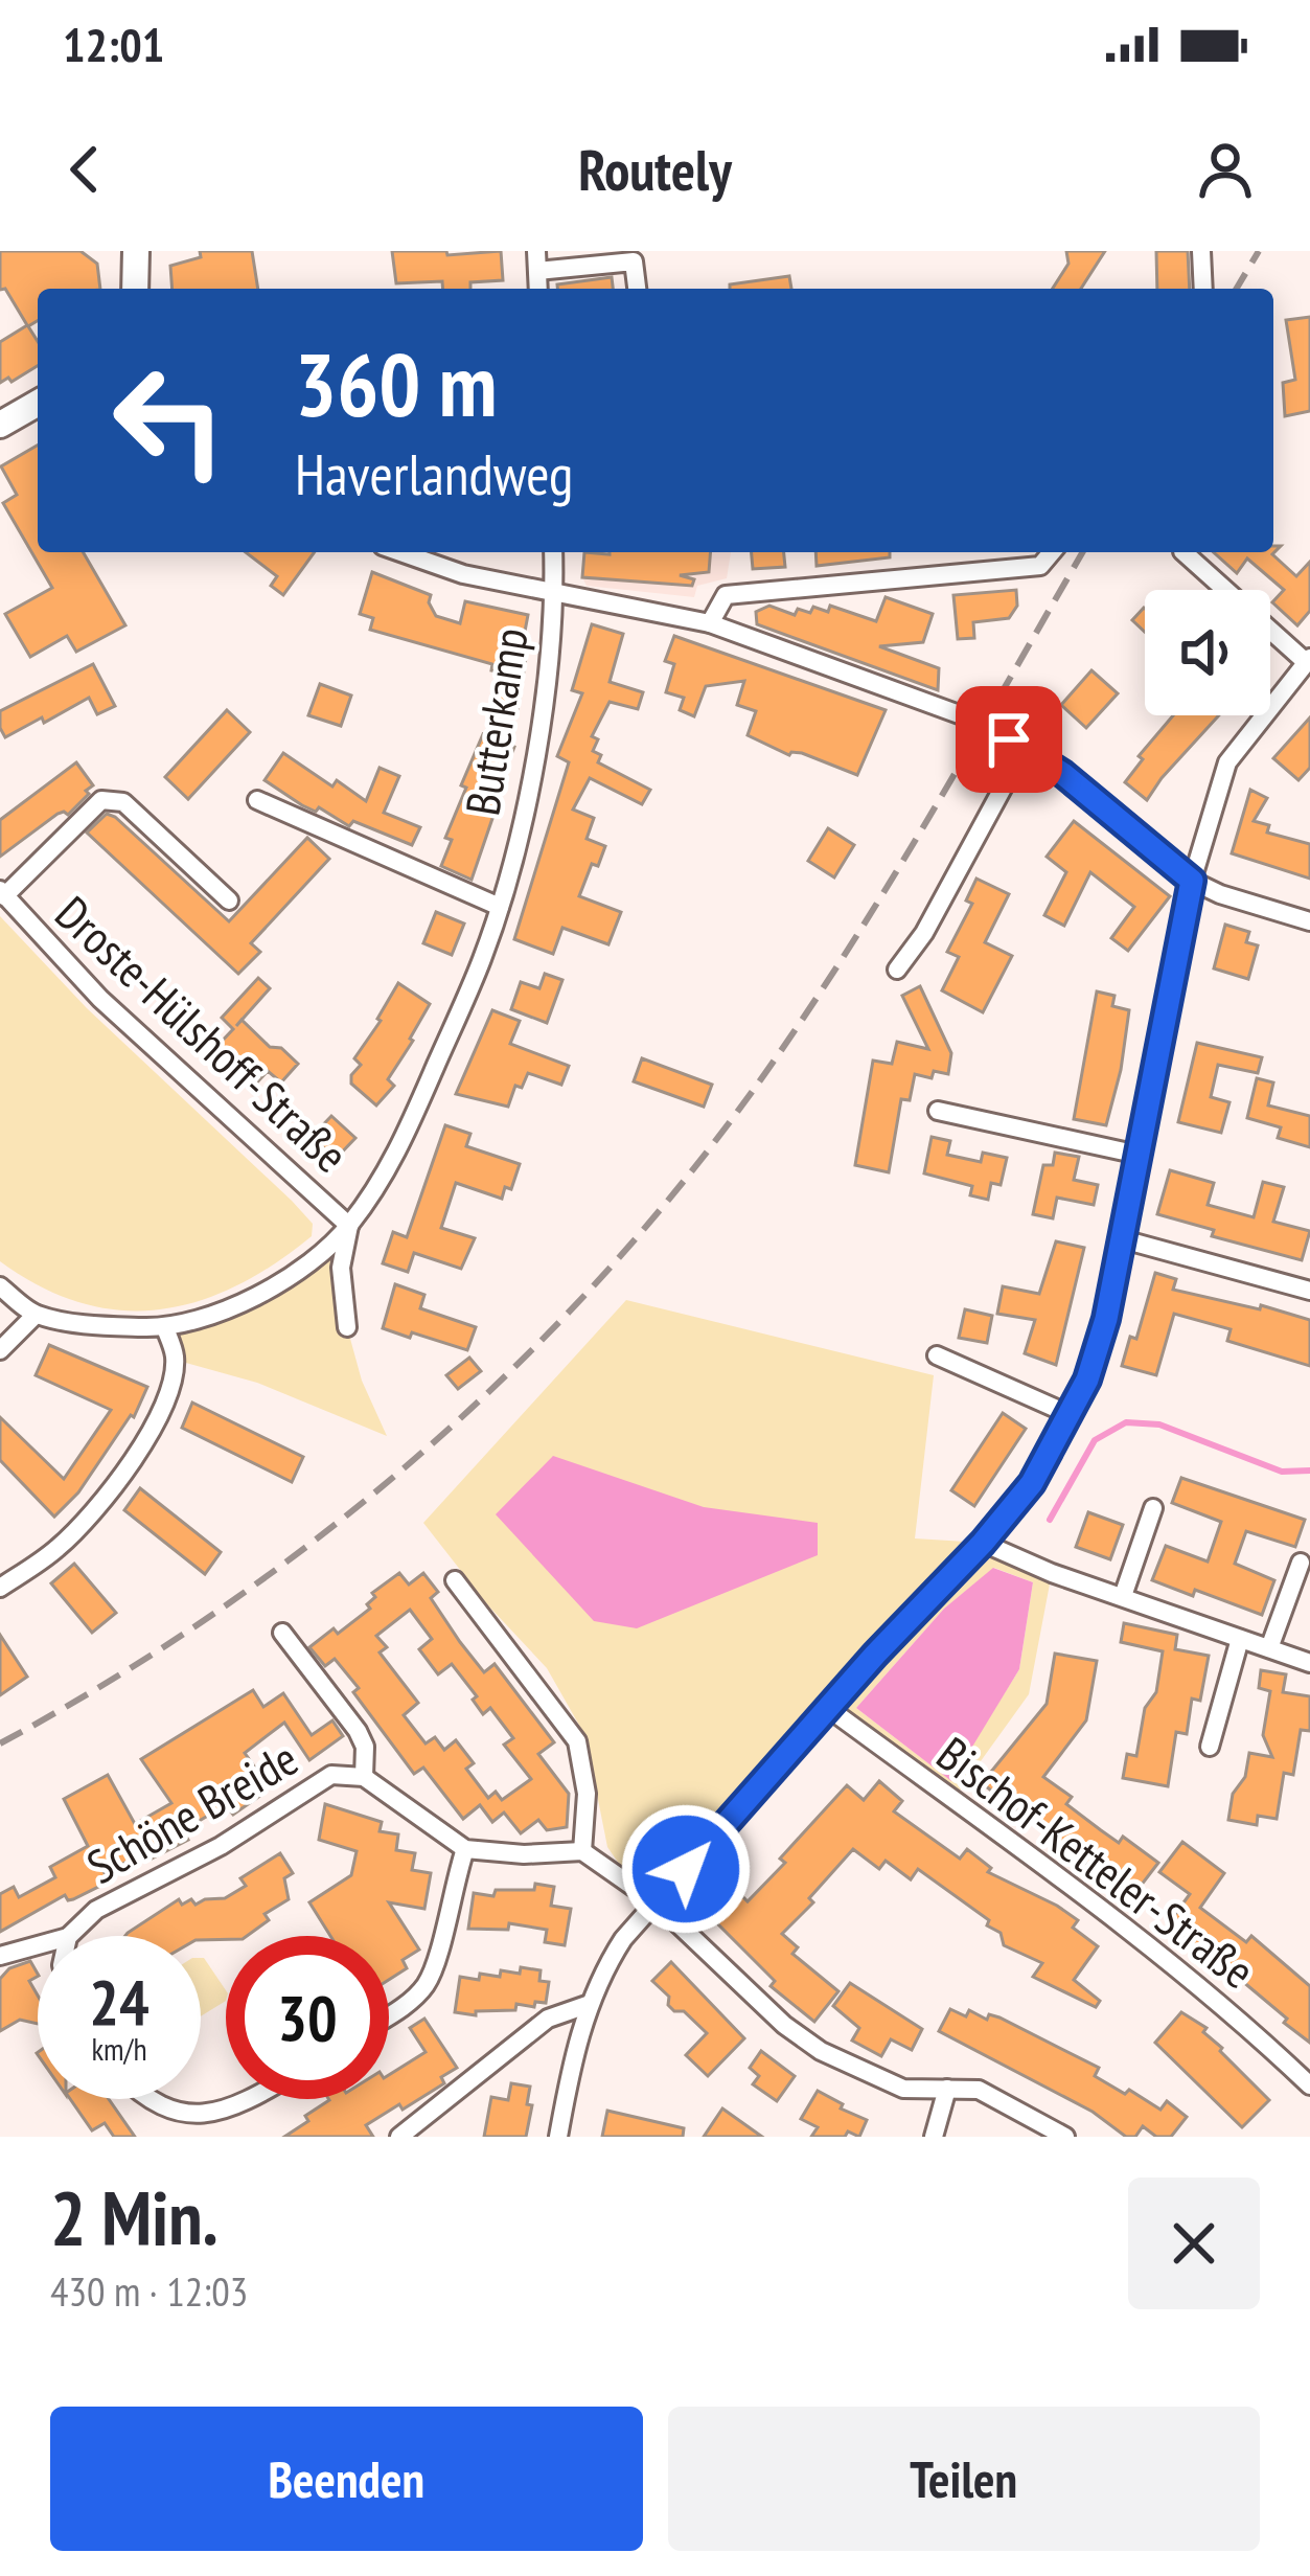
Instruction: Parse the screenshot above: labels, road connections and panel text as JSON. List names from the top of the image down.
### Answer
{
  "streets": {
    "street": [
      "Butterkamp",
      "Droste-Hülshoff-Straße",
      "Schöne Breide",
      "Bischof-Ketteler-Straße"
    ]
  },
  "crossings": [
    ["Butterkamp", "Droste-Hülshoff-Straße"]
  ],
  "page": {
    "status": "12:01",
    "header": "Routely",
    "turn": ["360 m", "Haverlandweg"],
    "speed": "24 km/h",
    "limit": "30",
    "heading": ["2 Min.", "430 m · 12:03"],
    "buttons": ["Beenden", "Teilen"]
  }
}
